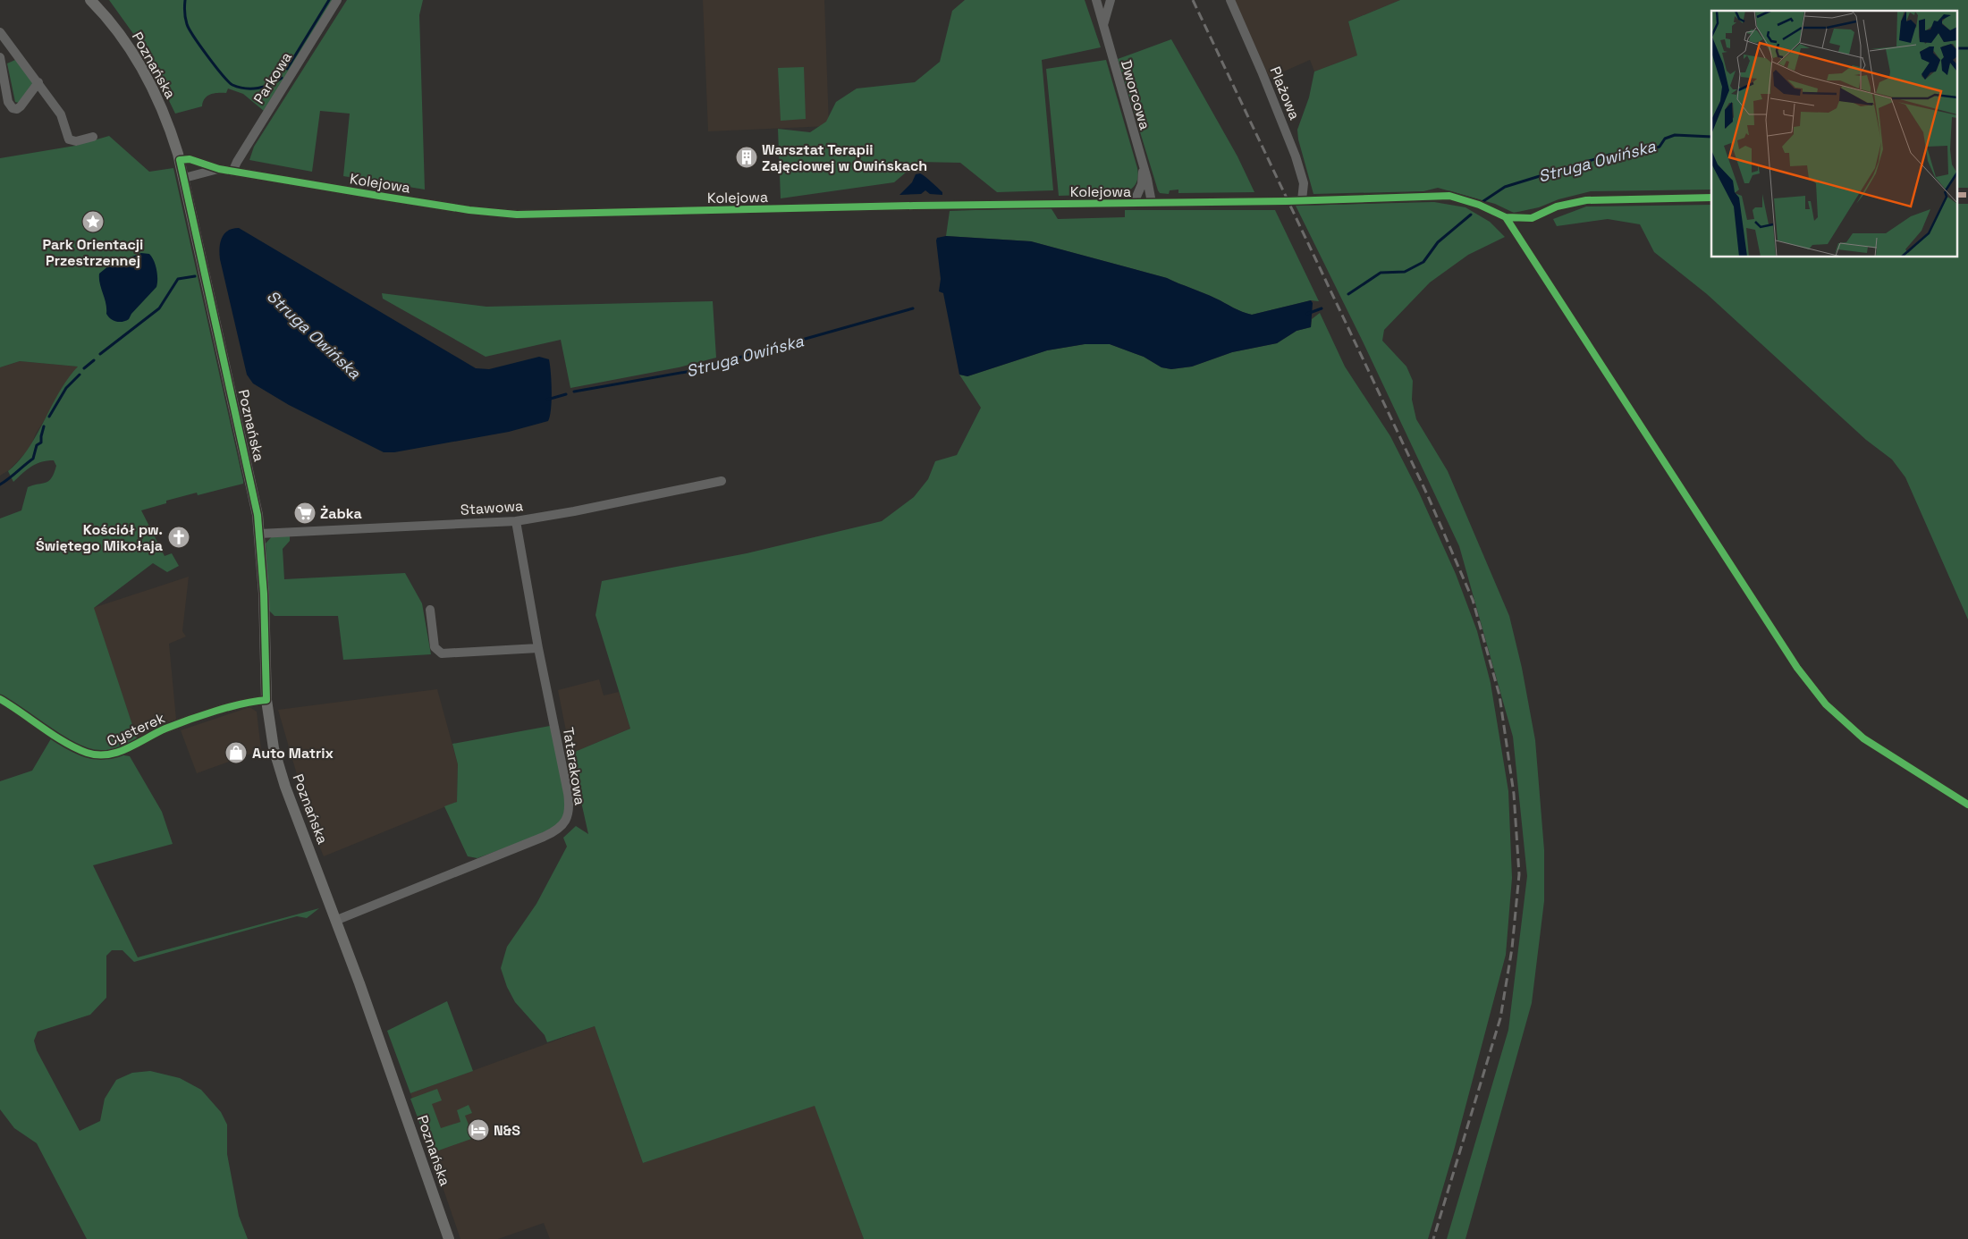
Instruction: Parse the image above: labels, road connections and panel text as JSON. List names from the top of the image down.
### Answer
{
  "streets": {
    "main road": ["Poznańska"],
    "street": [
      "Parkowa",
      "Plażowa",
      "Dworcowa",
      "Kolejowa",
      "Stawowa",
      "Cysterek",
      "Tatarakowa"
    ]
  },
  "crossings": [
    ["Poznańska", "Kolejowa"],
    ["Poznańska", "Stawowa"],
    ["Poznańska", "Cysterek"],
    ["Poznańska", "Tatarakowa"],
    ["Parkowa", "Kolejowa"],
    ["Plażowa", "Kolejowa"],
    ["Dworcowa", "Kolejowa"],
    ["Stawowa", "Tatarakowa"]
  ],
  "water": ["Struga Owińska"],
  "places": {
    "building": ["Warsztat Terapii Zajęciowej w Owińskach"],
    "place": ["Park Orientacji Przestrzennej"],
    "supermarket": ["Żabka"],
    "church": ["Kościół pw. Świętego Mikołaja"],
    "shop": ["Auto Matrix"],
    "hotel": ["N&S"]
  }
}
